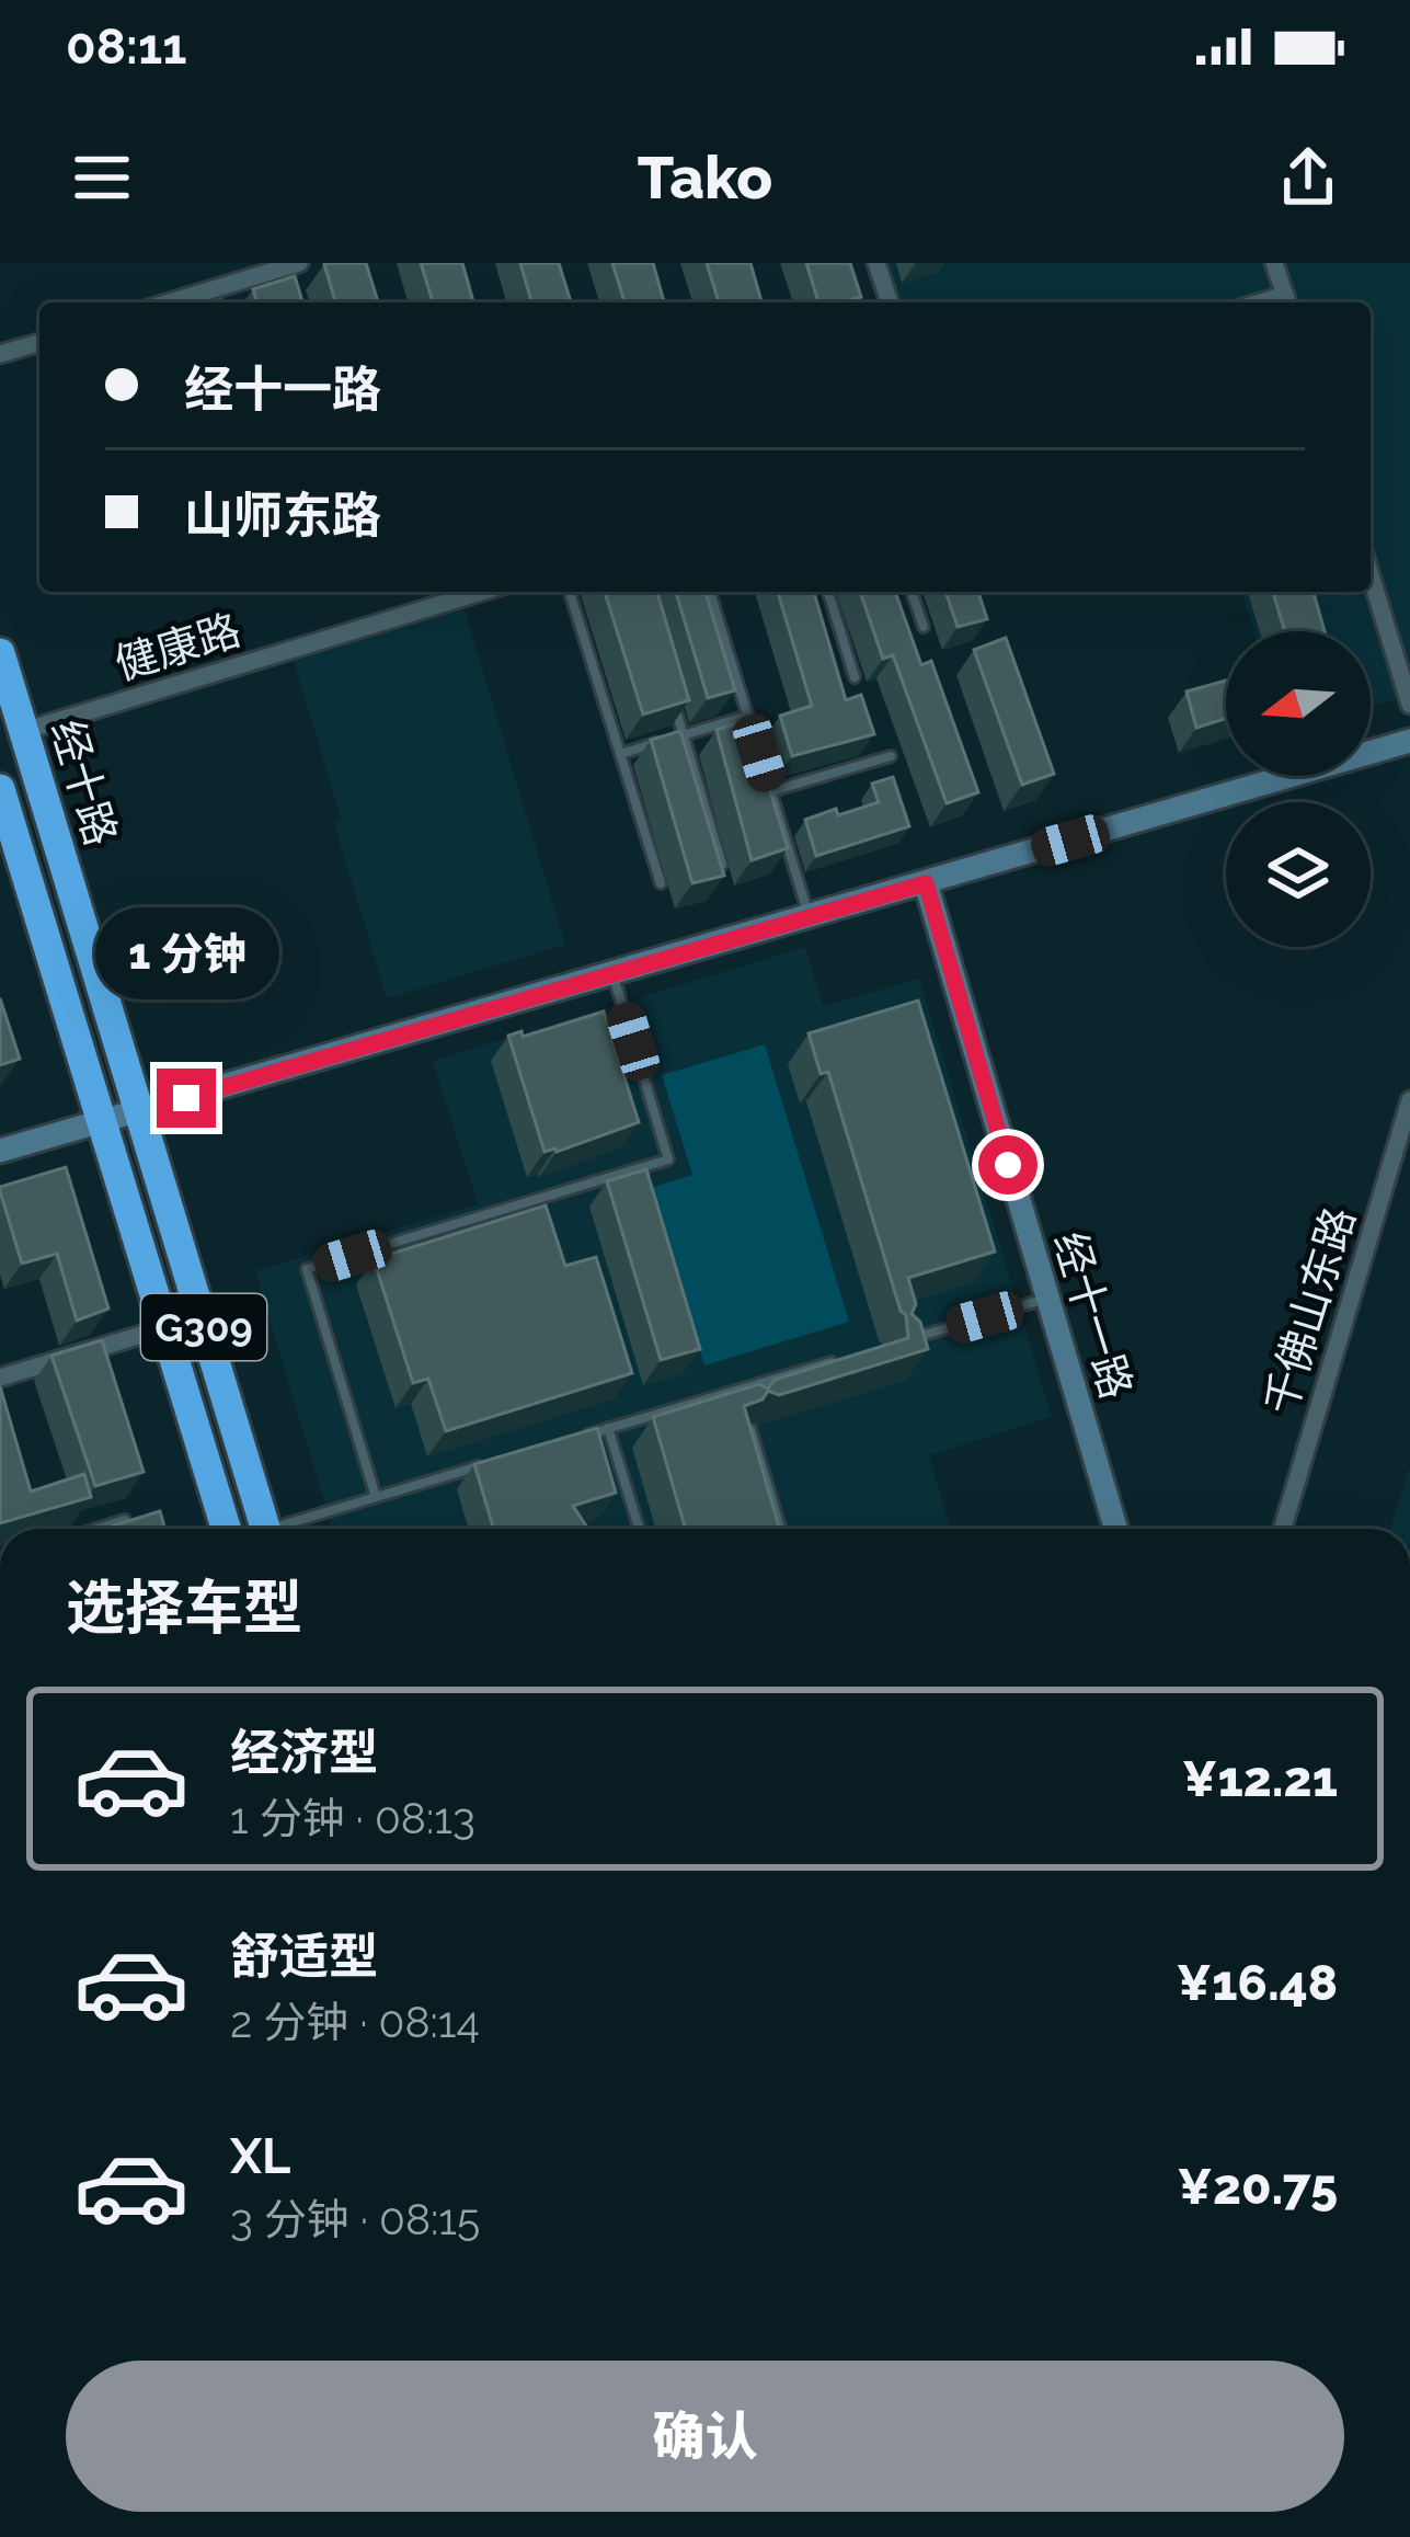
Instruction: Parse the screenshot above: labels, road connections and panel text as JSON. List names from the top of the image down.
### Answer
{
  "streets": {
    "highway": ["经十路", "G309"],
    "main road": ["经十一路"],
    "street": ["健康路", "千佛山东路"]
  },
  "crossings": [
    ["健康路", "经十路"]
  ],
  "north": "left",
  "page": {
    "status": "08:11",
    "header": "Tako",
    "banner": ["经十一路", "山师东路"],
    "bubble": "1 分钟",
    "heading": "选择车型",
    "list": [
      {
        "name": "经济型",
        "note": "1 分钟 · 08:13",
        "value": "¥12.21"
      },
      {
        "name": "舒适型",
        "note": "2 分钟 · 08:14",
        "value": "¥16.48"
      },
      {
        "name": "XL",
        "note": "3 分钟 · 08:15",
        "value": "¥20.75"
      }
    ],
    "buttons": "确认"
  }
}
